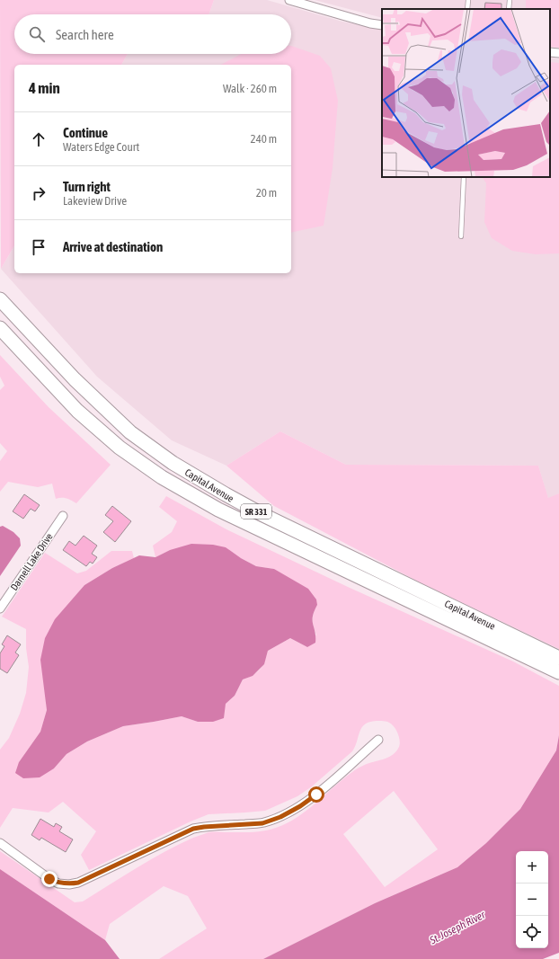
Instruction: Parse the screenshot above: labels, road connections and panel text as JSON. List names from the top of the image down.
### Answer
{
  "streets": {
    "highway": ["Capital Avenue", "SR 331"],
    "street": ["Darnell Lake Drive"]
  },
  "water": ["St. Joseph River"],
  "page": {
    "search": "Search here",
    "heading": ["4 min", "Walk · 260 m"],
    "list": [
      ["Continue", "Waters Edge Court", "240 m"],
      ["Turn right", "Lakeview Drive", "20 m"],
      "Arrive at destination"
    ],
    "map_buttons": ["+", "−"]
  }
}
